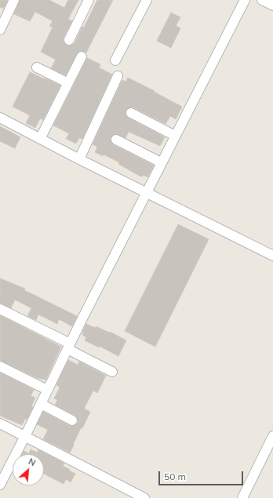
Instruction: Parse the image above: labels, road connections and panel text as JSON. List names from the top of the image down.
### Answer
{
  "scale_bar": "50 m",
  "north": "top right"
}
